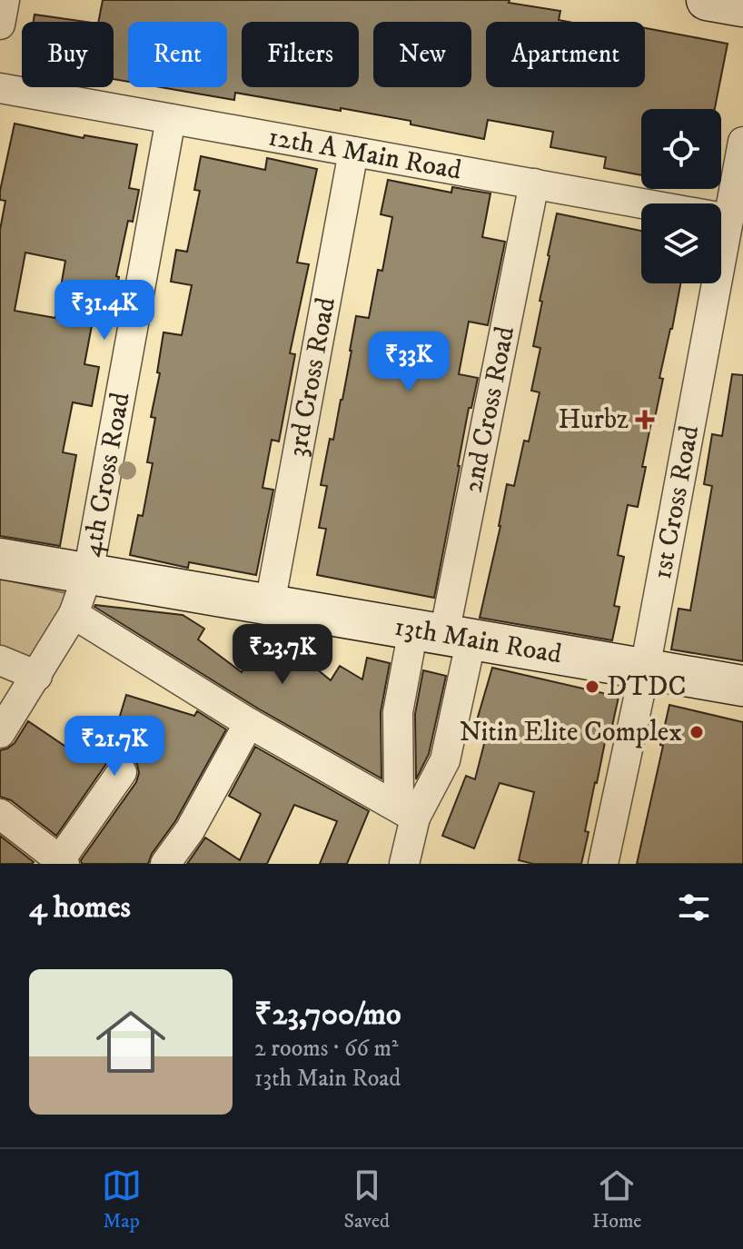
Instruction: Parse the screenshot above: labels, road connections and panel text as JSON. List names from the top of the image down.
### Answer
{
  "streets": {
    "street": [
      "12th A Main Road",
      "3rd Cross Road",
      "2nd Cross Road",
      "4th Cross Road",
      "1st Cross Road",
      "13th Main Road"
    ]
  },
  "crossings": [
    ["12th A Main Road", "3rd Cross Road"],
    ["12th A Main Road", "2nd Cross Road"],
    ["12th A Main Road", "4th Cross Road"],
    ["12th A Main Road", "1st Cross Road"],
    ["3rd Cross Road", "13th Main Road"],
    ["2nd Cross Road", "13th Main Road"],
    ["4th Cross Road", "13th Main Road"],
    ["1st Cross Road", "13th Main Road"]
  ],
  "places": {
    "health": ["Hurbz"],
    "other": ["DTDC", "Nitin Elite Complex"]
  },
  "page": {
    "chip": [
      "Buy",
      "Rent",
      "Filters",
      "New",
      "Apartment"
    ],
    "price": [
      "₹31.4K",
      "₹33K",
      "₹23.7K",
      "₹21.7K"
    ],
    "heading": "4 homes",
    "list": [
      {
        "name": "₹23,700/mo",
        "note": "2 rooms · 66 m² · 13th Main Road"
      }
    ],
    "tabs": ["Map", "Saved", "Home"]
  }
}
